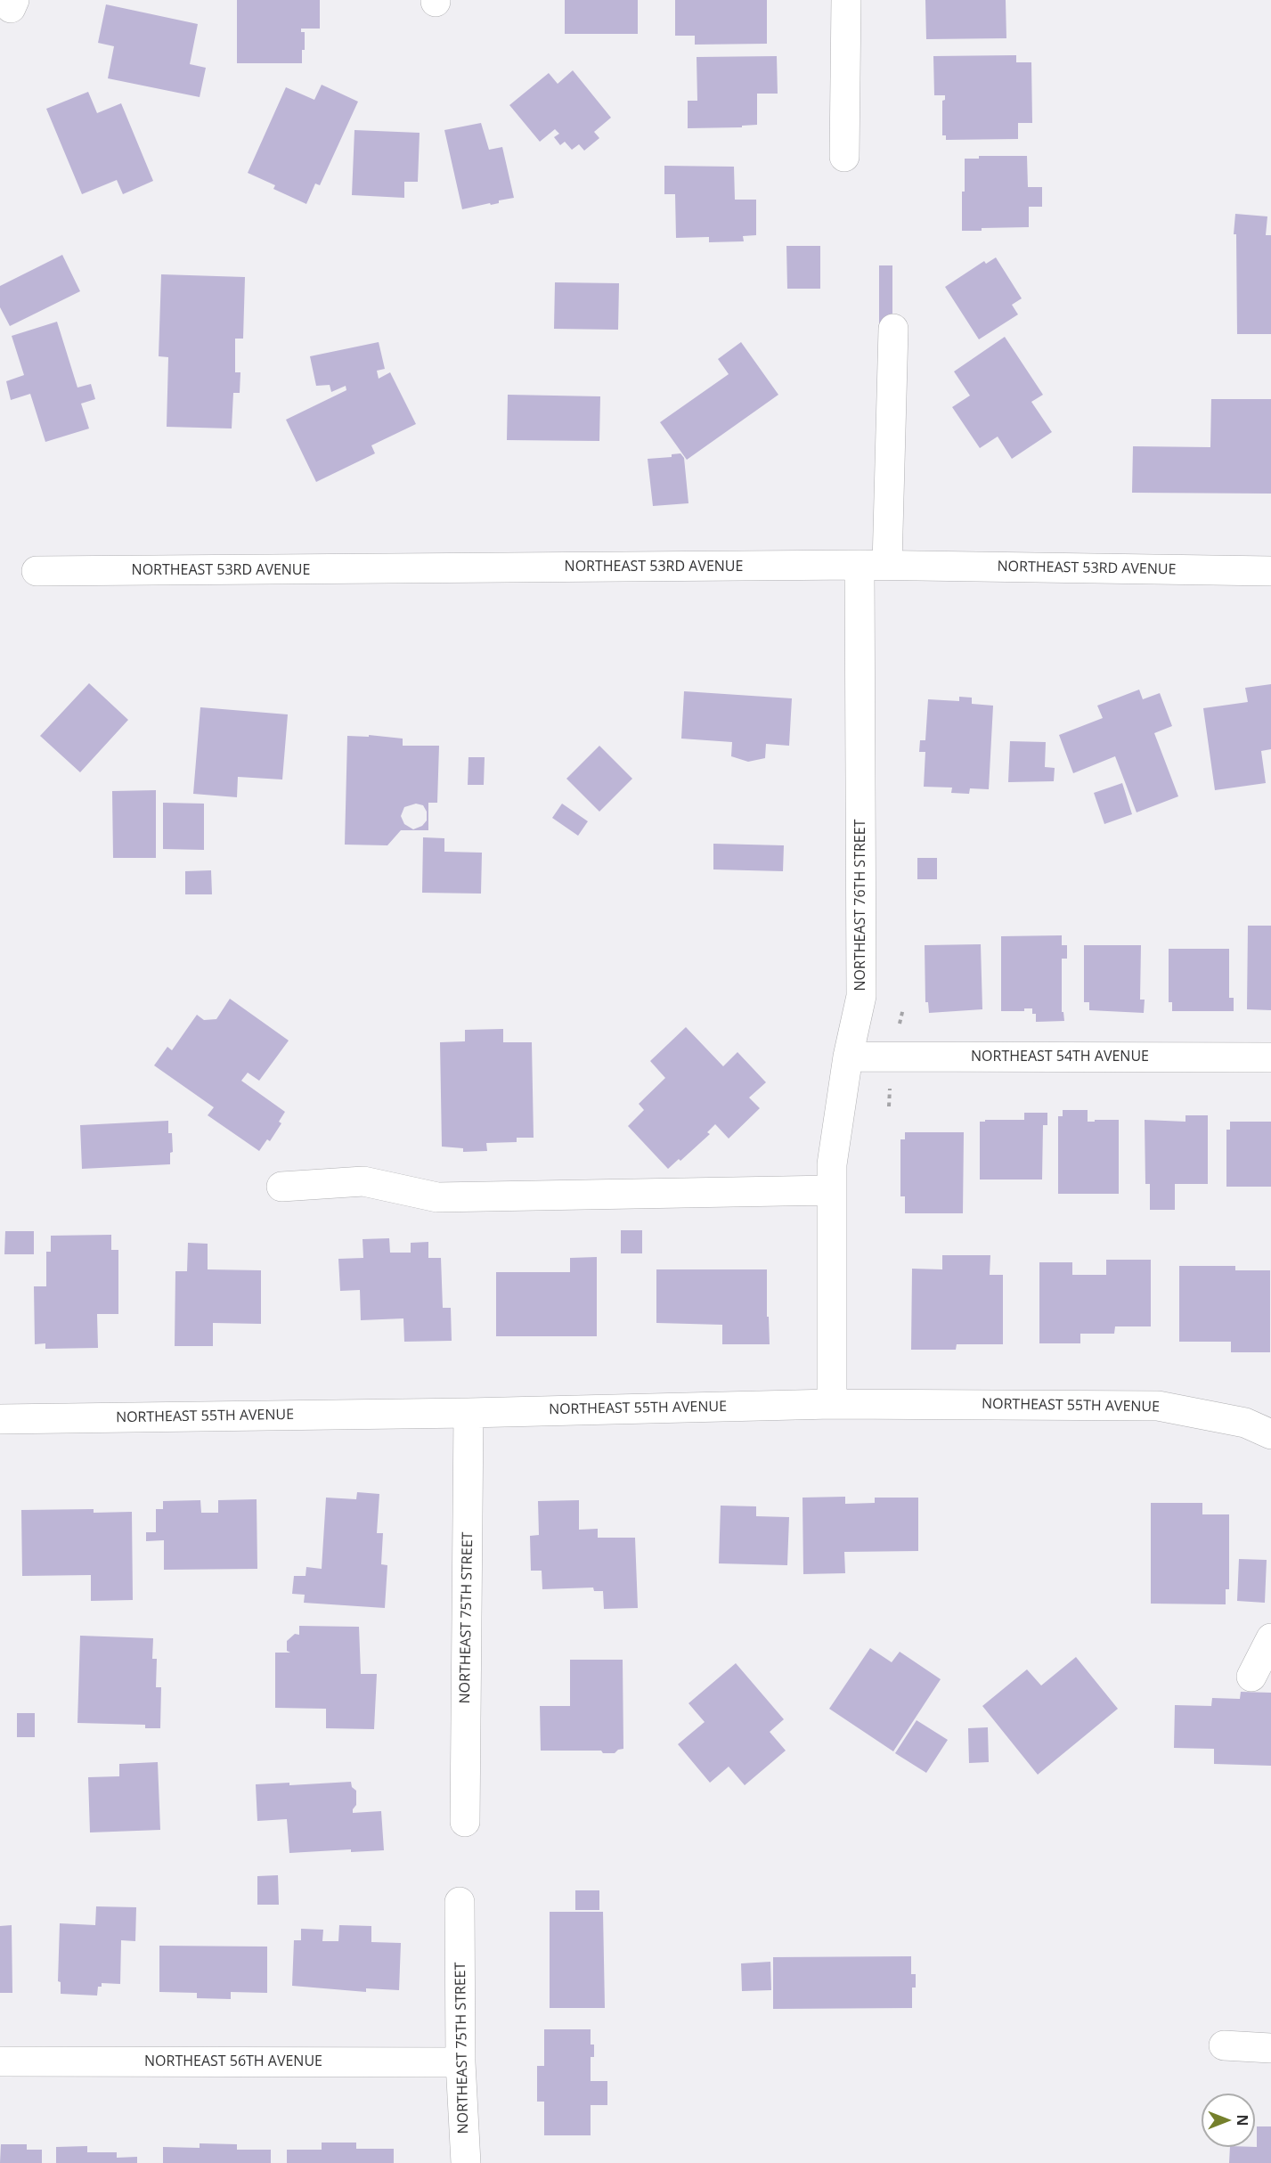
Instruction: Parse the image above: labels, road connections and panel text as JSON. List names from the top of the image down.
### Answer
{
  "streets": {
    "street": [
      "NORTHEAST 53RD AVENUE",
      "NORTHEAST 76TH STREET",
      "NORTHEAST 54TH AVENUE",
      "NORTHEAST 55TH AVENUE",
      "NORTHEAST 75TH STREET",
      "NORTHEAST 56TH AVENUE"
    ]
  },
  "crossings": [
    ["NORTHEAST 53RD AVENUE", "NORTHEAST 76TH STREET"],
    ["NORTHEAST 76TH STREET", "NORTHEAST 54TH AVENUE"],
    ["NORTHEAST 76TH STREET", "NORTHEAST 55TH AVENUE"],
    ["NORTHEAST 55TH AVENUE", "NORTHEAST 75TH STREET"],
    ["NORTHEAST 75TH STREET", "NORTHEAST 56TH AVENUE"]
  ],
  "north": "right"
}
